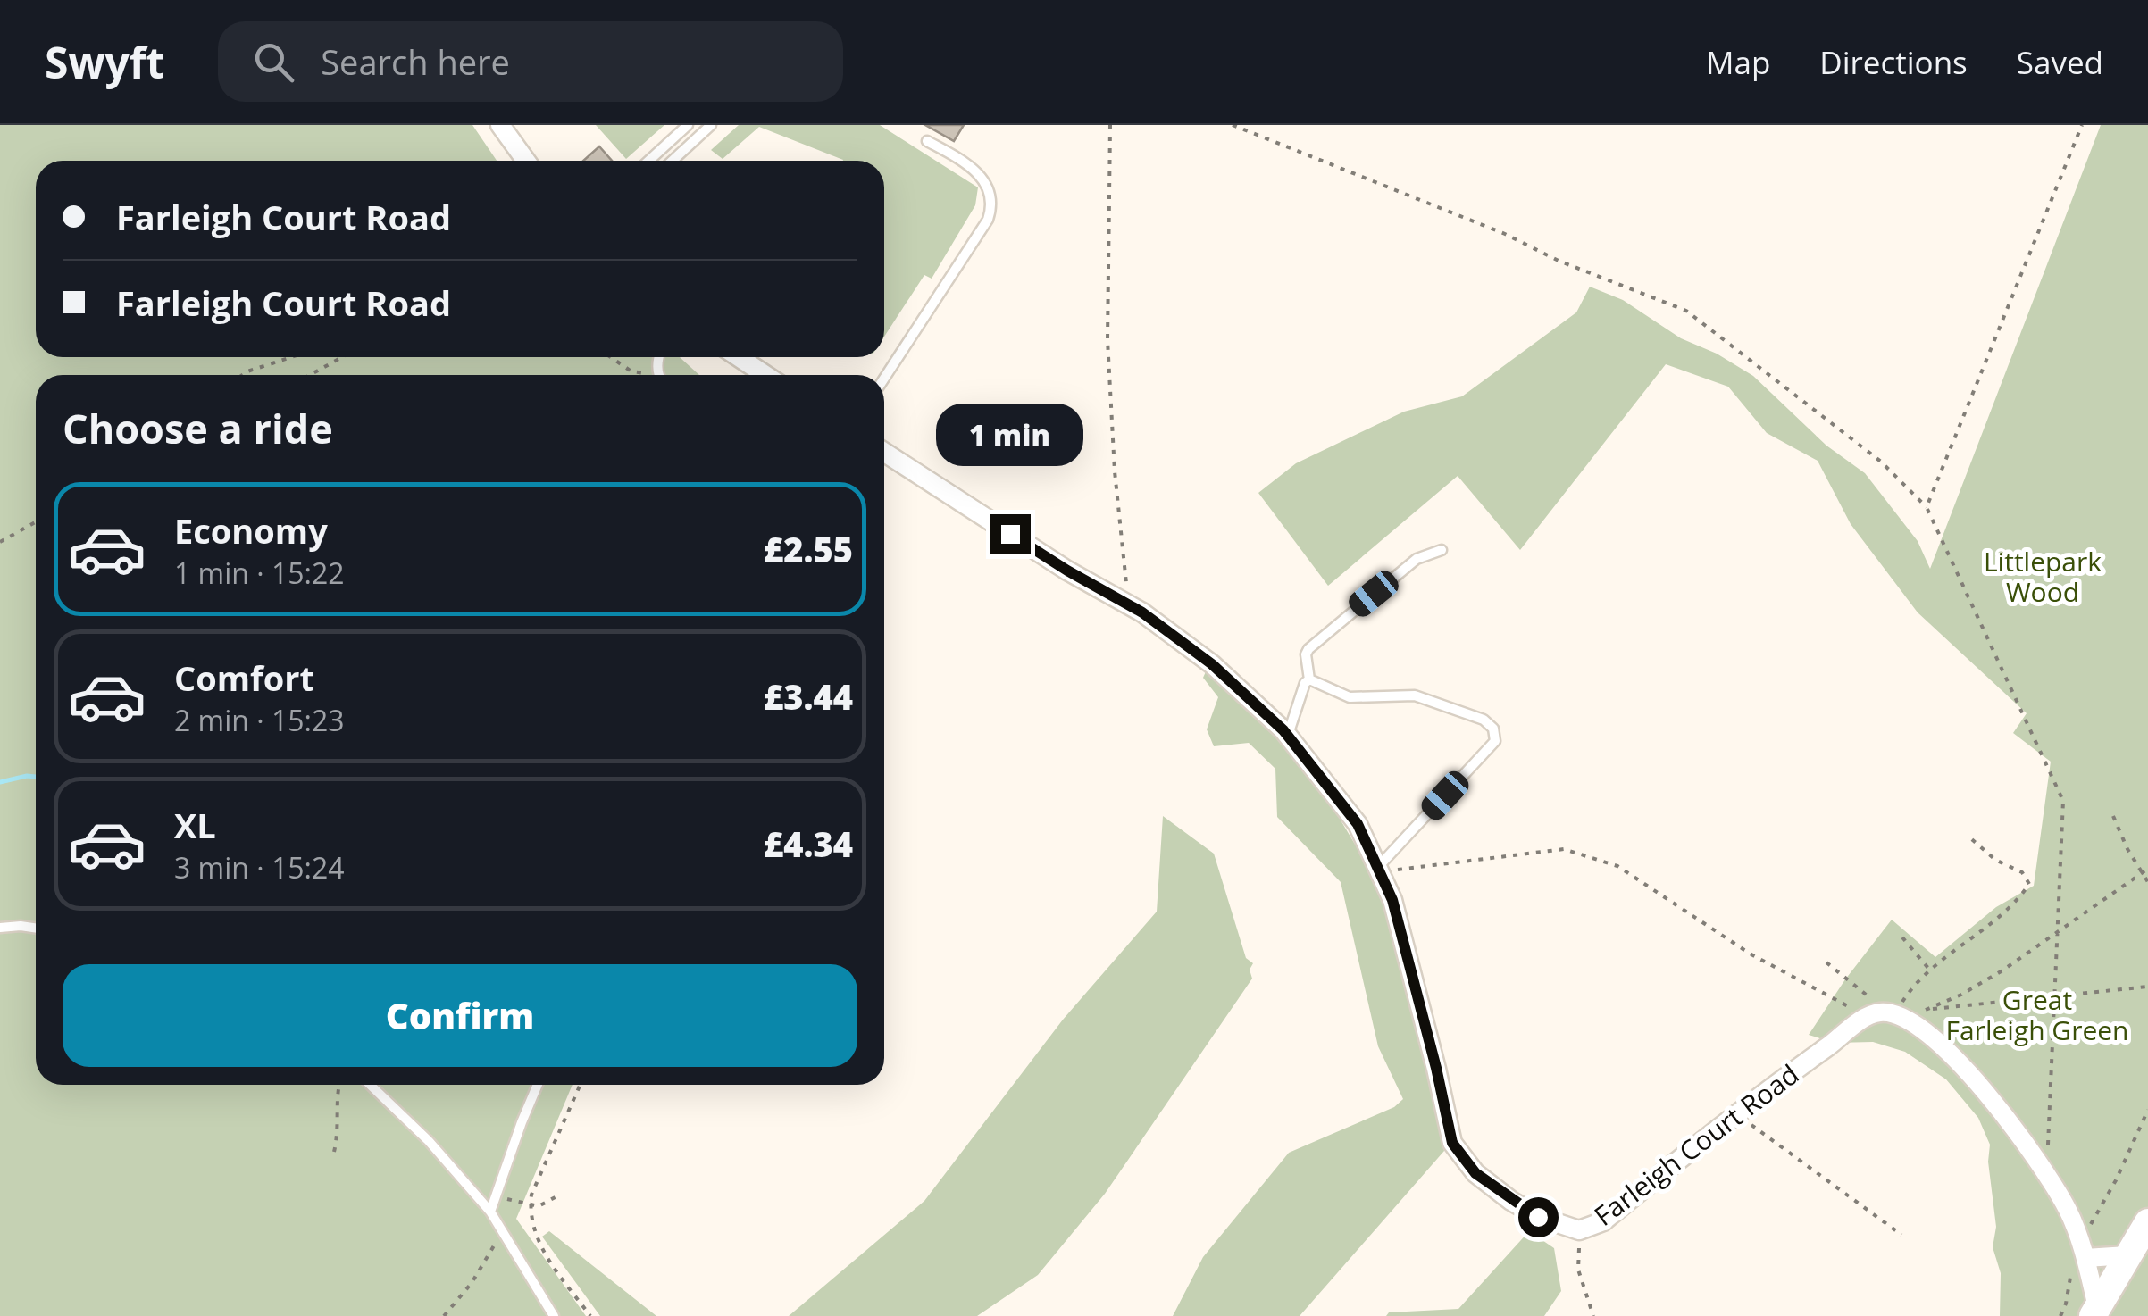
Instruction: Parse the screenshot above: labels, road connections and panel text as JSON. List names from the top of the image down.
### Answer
{
  "streets": {
    "street": ["Farleigh Court Road"]
  },
  "parks": ["Littlepark Wood", "Great Farleigh Green"],
  "page": {
    "header": "Swyft",
    "search": "Search here",
    "nav": ["Map", "Directions", "Saved"],
    "banner": ["Farleigh Court Road", "Farleigh Court Road"],
    "heading": "Choose a ride",
    "bubble": "1 min",
    "list": [
      {
        "name": "Economy",
        "note": "1 min · 15:22",
        "value": "£2.55"
      },
      {
        "name": "Comfort",
        "note": "2 min · 15:23",
        "value": "£3.44"
      },
      {
        "name": "XL",
        "note": "3 min · 15:24",
        "value": "£4.34"
      }
    ],
    "buttons": "Confirm"
  }
}
